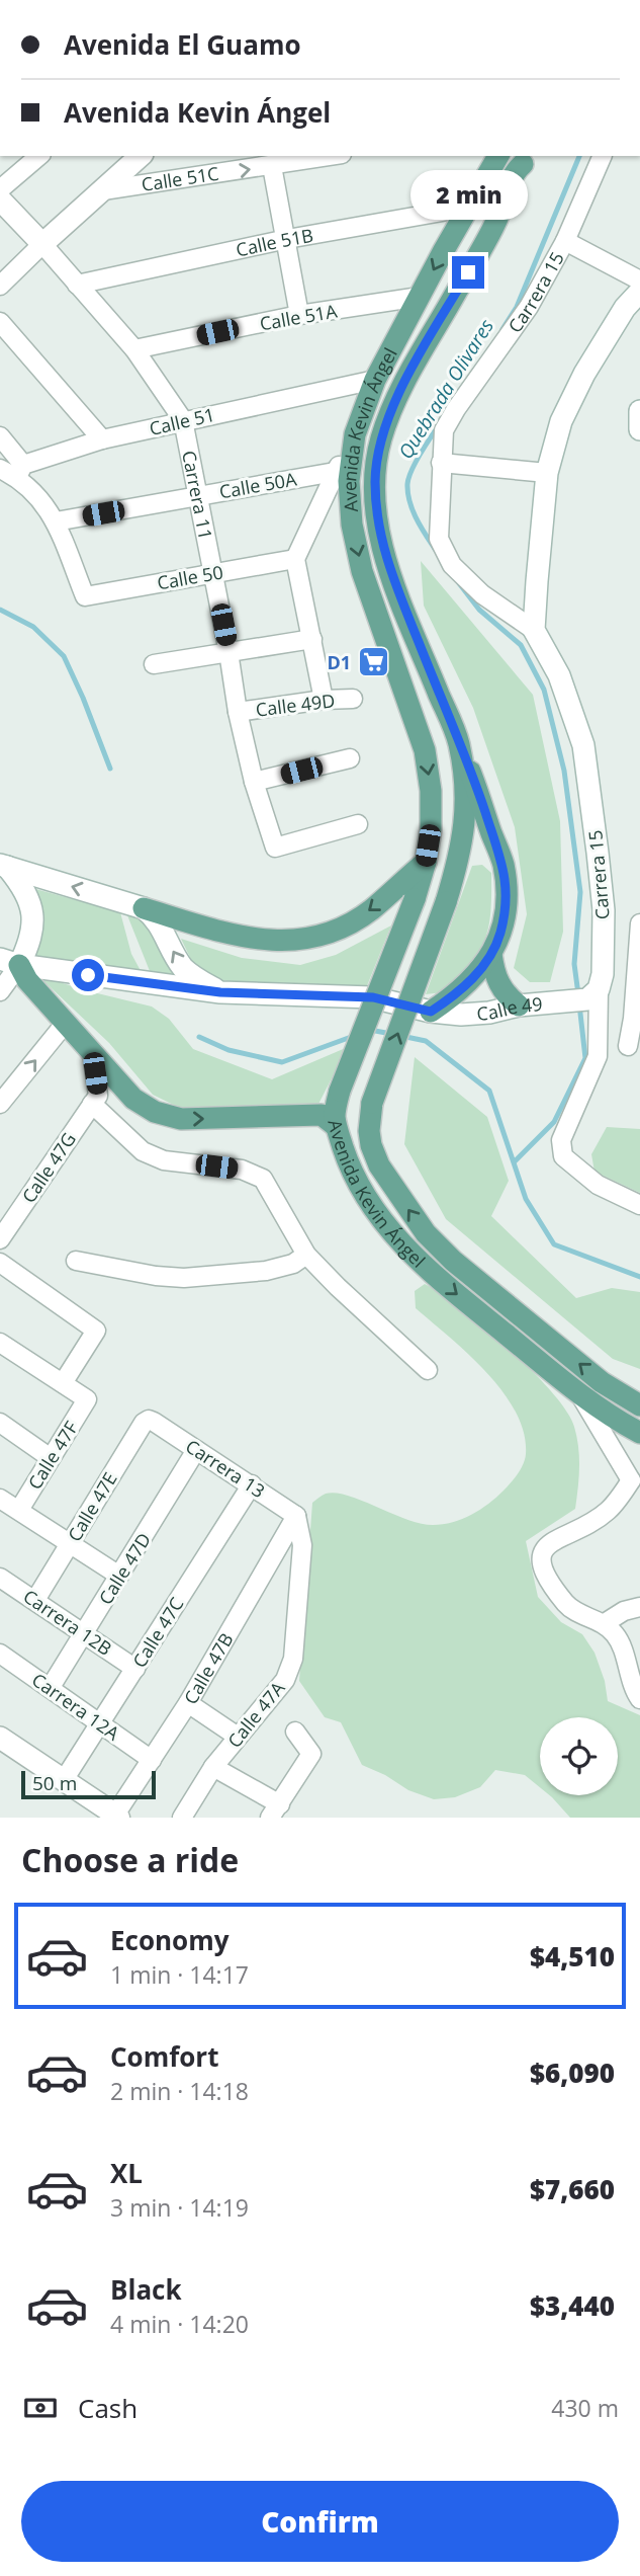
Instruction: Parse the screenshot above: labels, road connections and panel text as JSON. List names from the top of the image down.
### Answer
{
  "streets": {
    "main road": [
      "Calle 51C",
      "Carrera 15",
      "Avenida Kevin Ángel",
      "Carrera 11",
      "Calle 49"
    ],
    "street": [
      "Calle 51B",
      "Calle 51A",
      "Calle 51",
      "Calle 50A",
      "Calle 50",
      "Calle 49D",
      "Calle 47G",
      "Calle 47F",
      "Carrera 13",
      "Calle 47E",
      "Calle 47D",
      "Carrera 12B",
      "Calle 47C",
      "Calle 47B",
      "Carrera 12A",
      "Calle 47A"
    ]
  },
  "crossings": [
    ["Calle 51C", "Carrera 11"],
    ["Calle 51B", "Avenida Kevin Ángel"],
    ["Calle 51B", "Carrera 11"],
    ["Carrera 15", "Calle 49"],
    ["Calle 51A", "Avenida Kevin Ángel"],
    ["Calle 51A", "Carrera 11"],
    ["Calle 51", "Avenida Kevin Ángel"],
    ["Calle 51", "Carrera 11"],
    ["Calle 50A", "Carrera 11"],
    ["Calle 50A", "Calle 50"],
    ["Carrera 11", "Calle 50"],
    ["Carrera 11", "Calle 49D"],
    ["Carrera 13", "Calle 47E"],
    ["Carrera 13", "Calle 47D"],
    ["Carrera 13", "Calle 47C"],
    ["Carrera 13", "Calle 47B"],
    ["Carrera 13", "Calle 47A"],
    ["Calle 47E", "Carrera 12B"],
    ["Calle 47D", "Carrera 12B"],
    ["Calle 47D", "Carrera 12A"],
    ["Carrera 12B", "Calle 47C"],
    ["Calle 47C", "Carrera 12A"],
    ["Calle 47B", "Carrera 12A"],
    ["Calle 47B", "Calle 47A"]
  ],
  "one_way": ["Calle 51C"],
  "water": ["Quebrada Olivares"],
  "places": {
    "supermarket": ["D1"]
  },
  "scale_bar": "50 m",
  "page": {
    "banner": ["Avenida El Guamo", "Avenida Kevin Ángel"],
    "bubble": "2 min",
    "scale": "50 m",
    "heading": "Choose a ride",
    "list": [
      {
        "name": "Economy",
        "note": "1 min · 14:17",
        "value": "$4,510"
      },
      {
        "name": "Comfort",
        "note": "2 min · 14:18",
        "value": "$6,090"
      },
      {
        "name": "XL",
        "note": "3 min · 14:19",
        "value": "$7,660"
      },
      {
        "name": "Black",
        "note": "4 min · 14:20",
        "value": "$3,440"
      }
    ],
    "pay": ["Cash", "430 m"],
    "buttons": "Confirm"
  }
}
